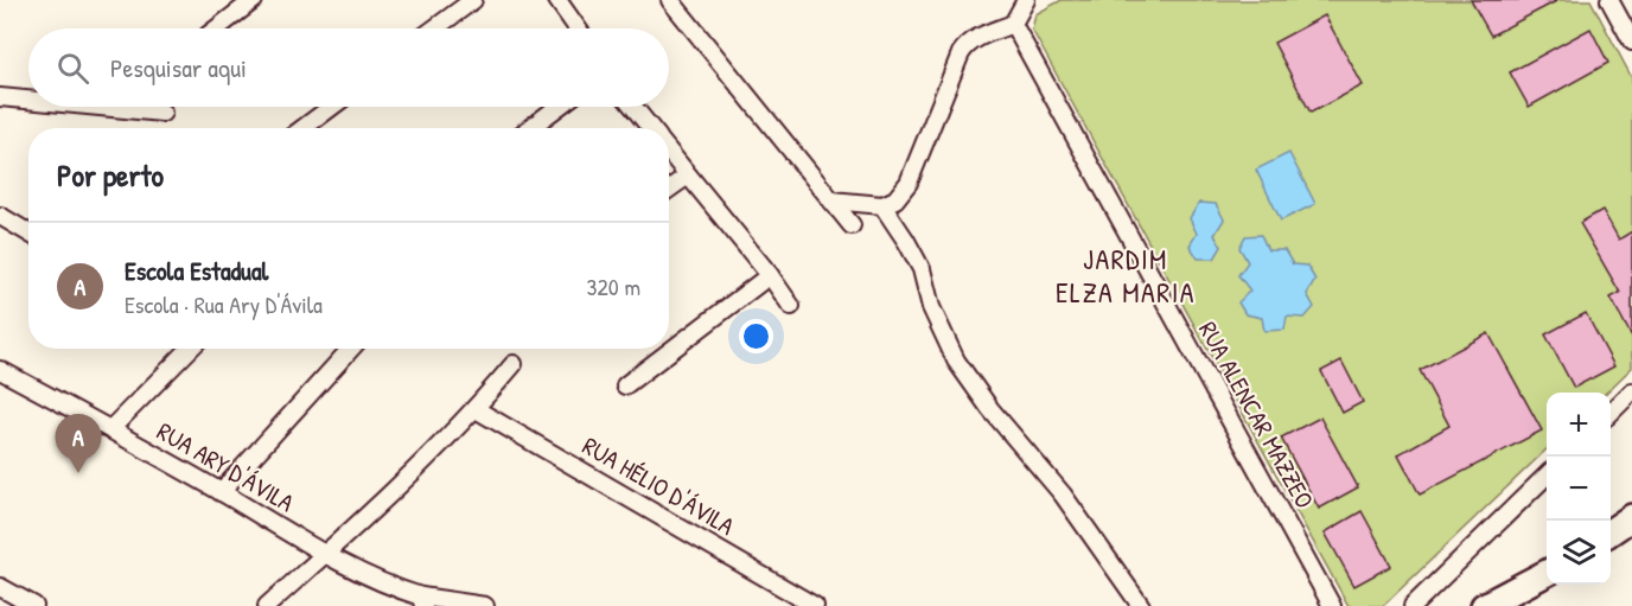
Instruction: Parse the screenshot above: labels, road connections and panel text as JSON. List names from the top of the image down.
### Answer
{
  "streets": {
    "street": ["RUA ALENCAR MAZZEO", "RUA ARY D'ÁVILA", "RUA HÉLIO D'ÁVILA"]
  },
  "districts": ["JARDIM ELZA MARIA"],
  "page": {
    "search": "Pesquisar aqui",
    "heading": "Por perto",
    "list": [
      {
        "mark": "A",
        "name": "Escola Estadual",
        "note": "Escola · Rua Ary D'Ávila",
        "value": "320 m"
      }
    ],
    "map_buttons": ["+", "−"],
    "pins": "A"
  }
}
